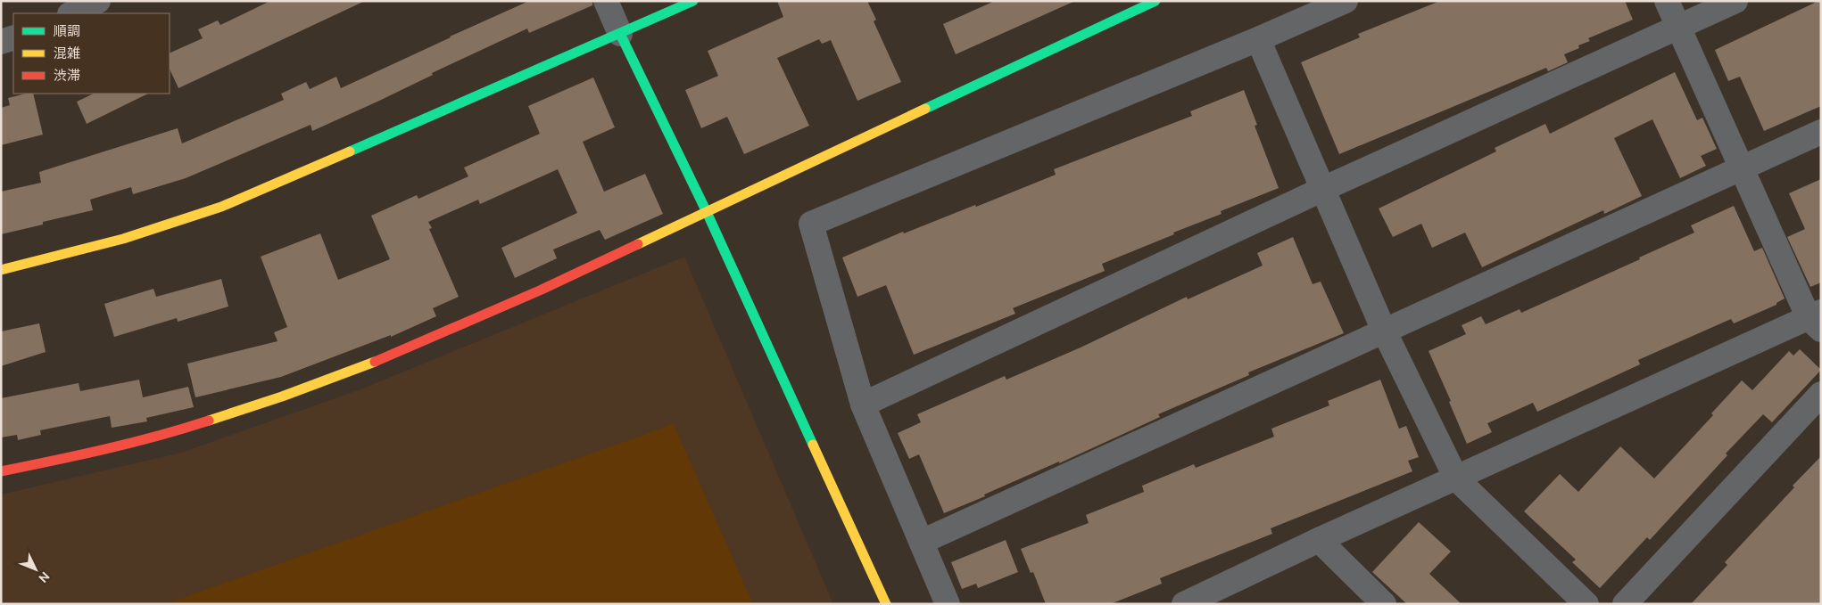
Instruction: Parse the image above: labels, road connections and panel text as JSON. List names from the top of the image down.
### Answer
{
  "legend": ["順調", "混雑", "渋滞"],
  "north": "bottom right"
}
